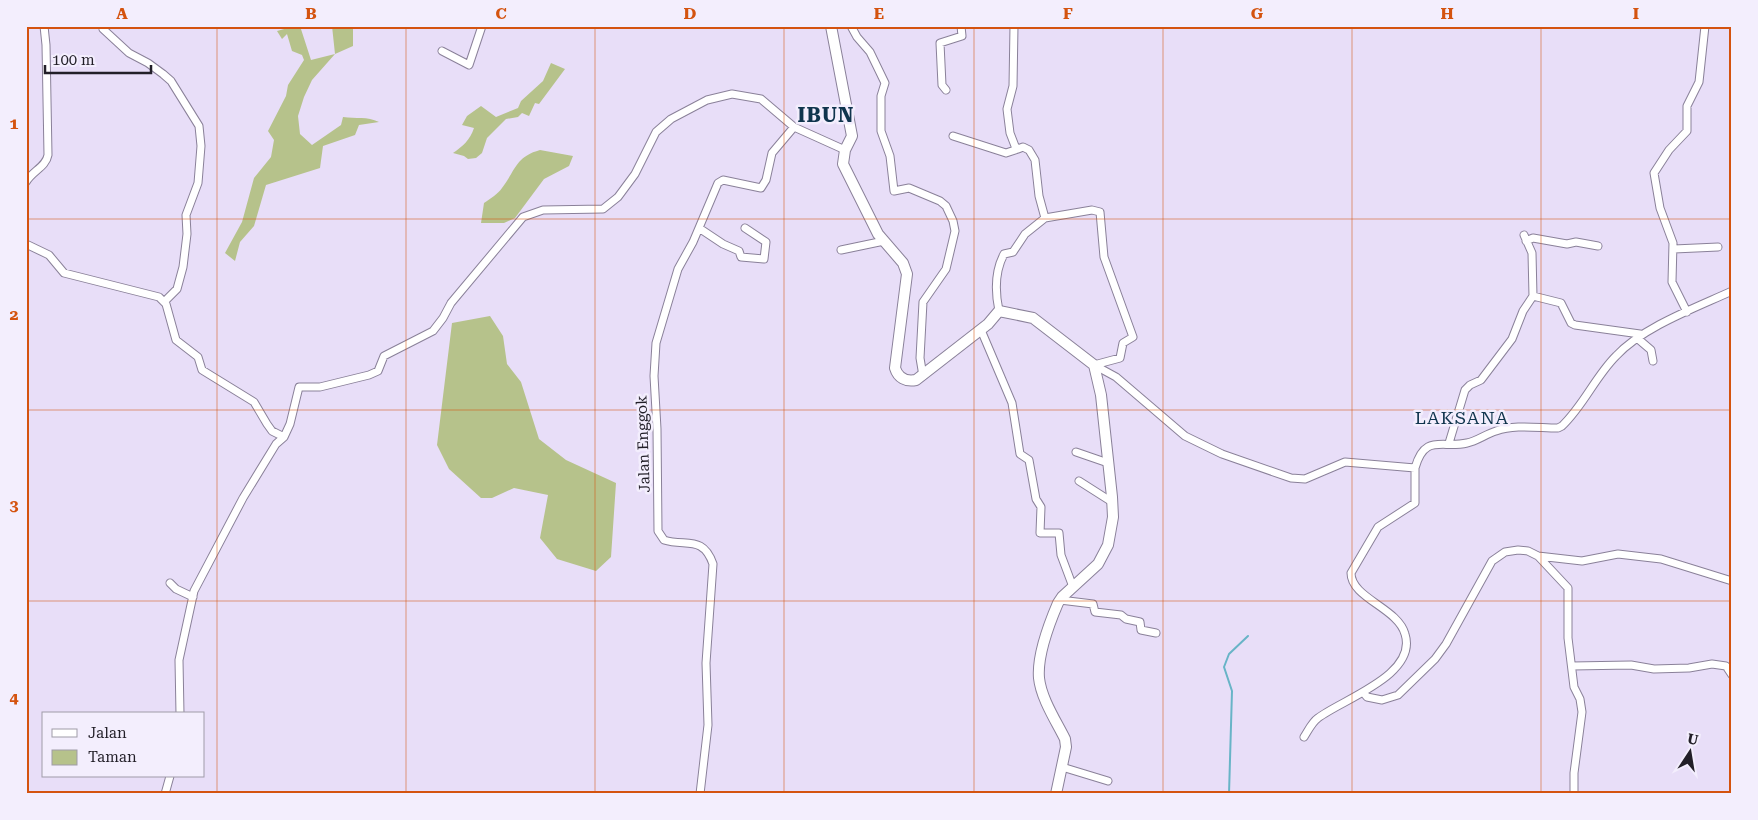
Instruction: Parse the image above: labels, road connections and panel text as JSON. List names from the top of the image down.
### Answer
{
  "streets": {
    "street": ["Jalan Enggok"]
  },
  "districts": ["IBUN", "LAKSANA"],
  "legend": ["Jalan", "Taman"],
  "scale_bar": "100 m",
  "north": "top",
  "grid": {
    "columns": [
      "A",
      "B",
      "C",
      "D",
      "E",
      "F",
      "G",
      "H",
      "I"
    ],
    "rows": [
      "1",
      "2",
      "3",
      "4"
    ]
  }
}
